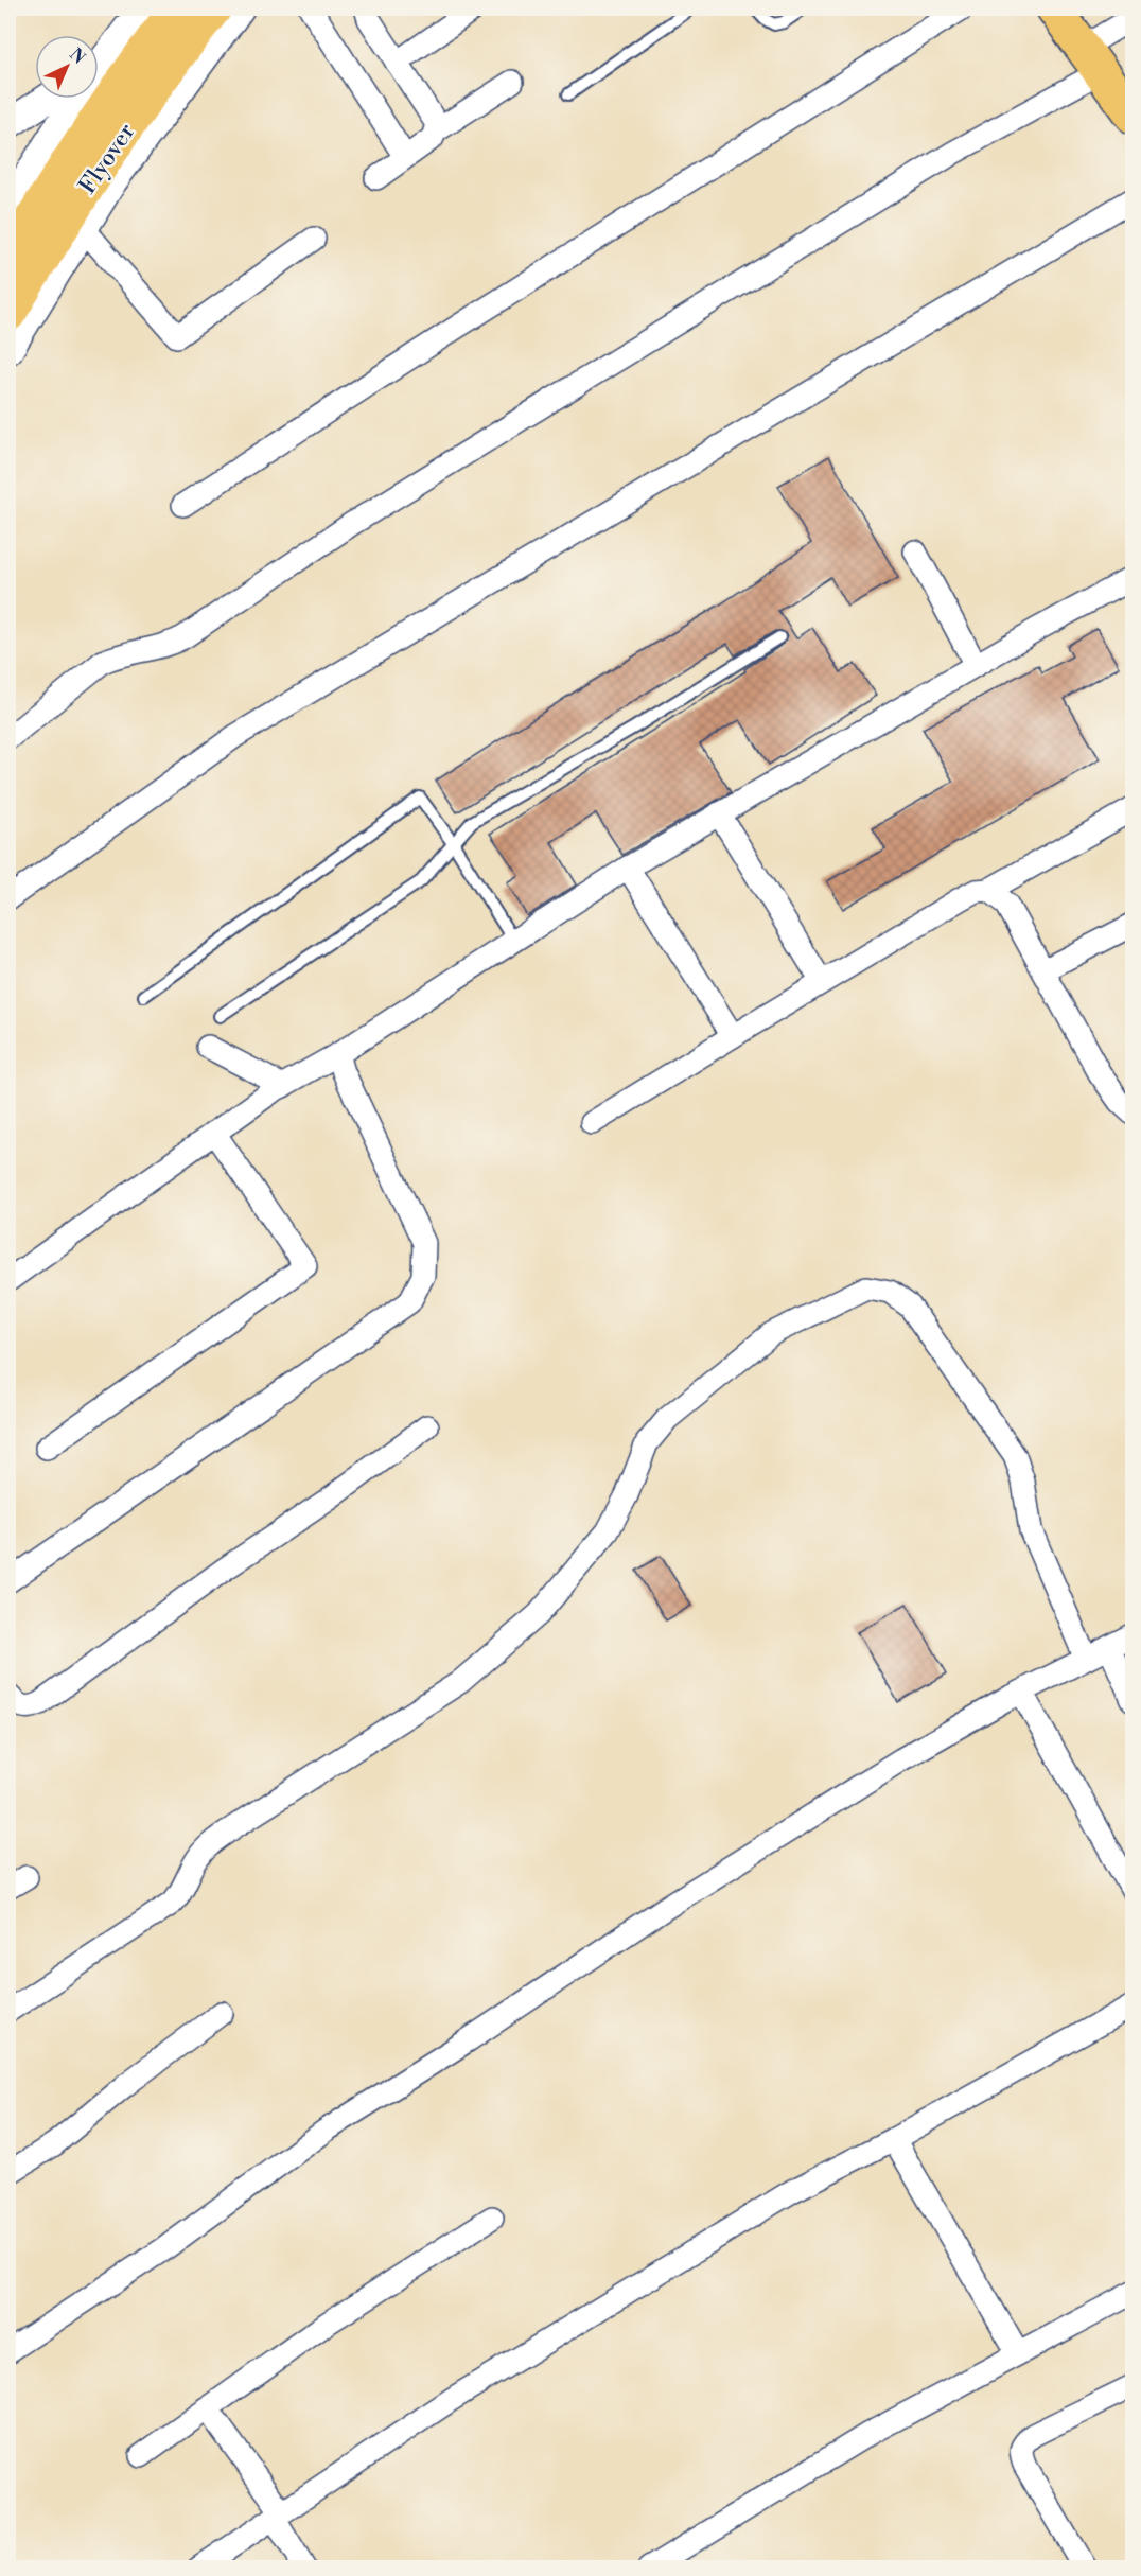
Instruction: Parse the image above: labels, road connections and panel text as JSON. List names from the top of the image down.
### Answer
{
  "streets": {
    "main road": ["Flyover"]
  },
  "north": "top right"
}
